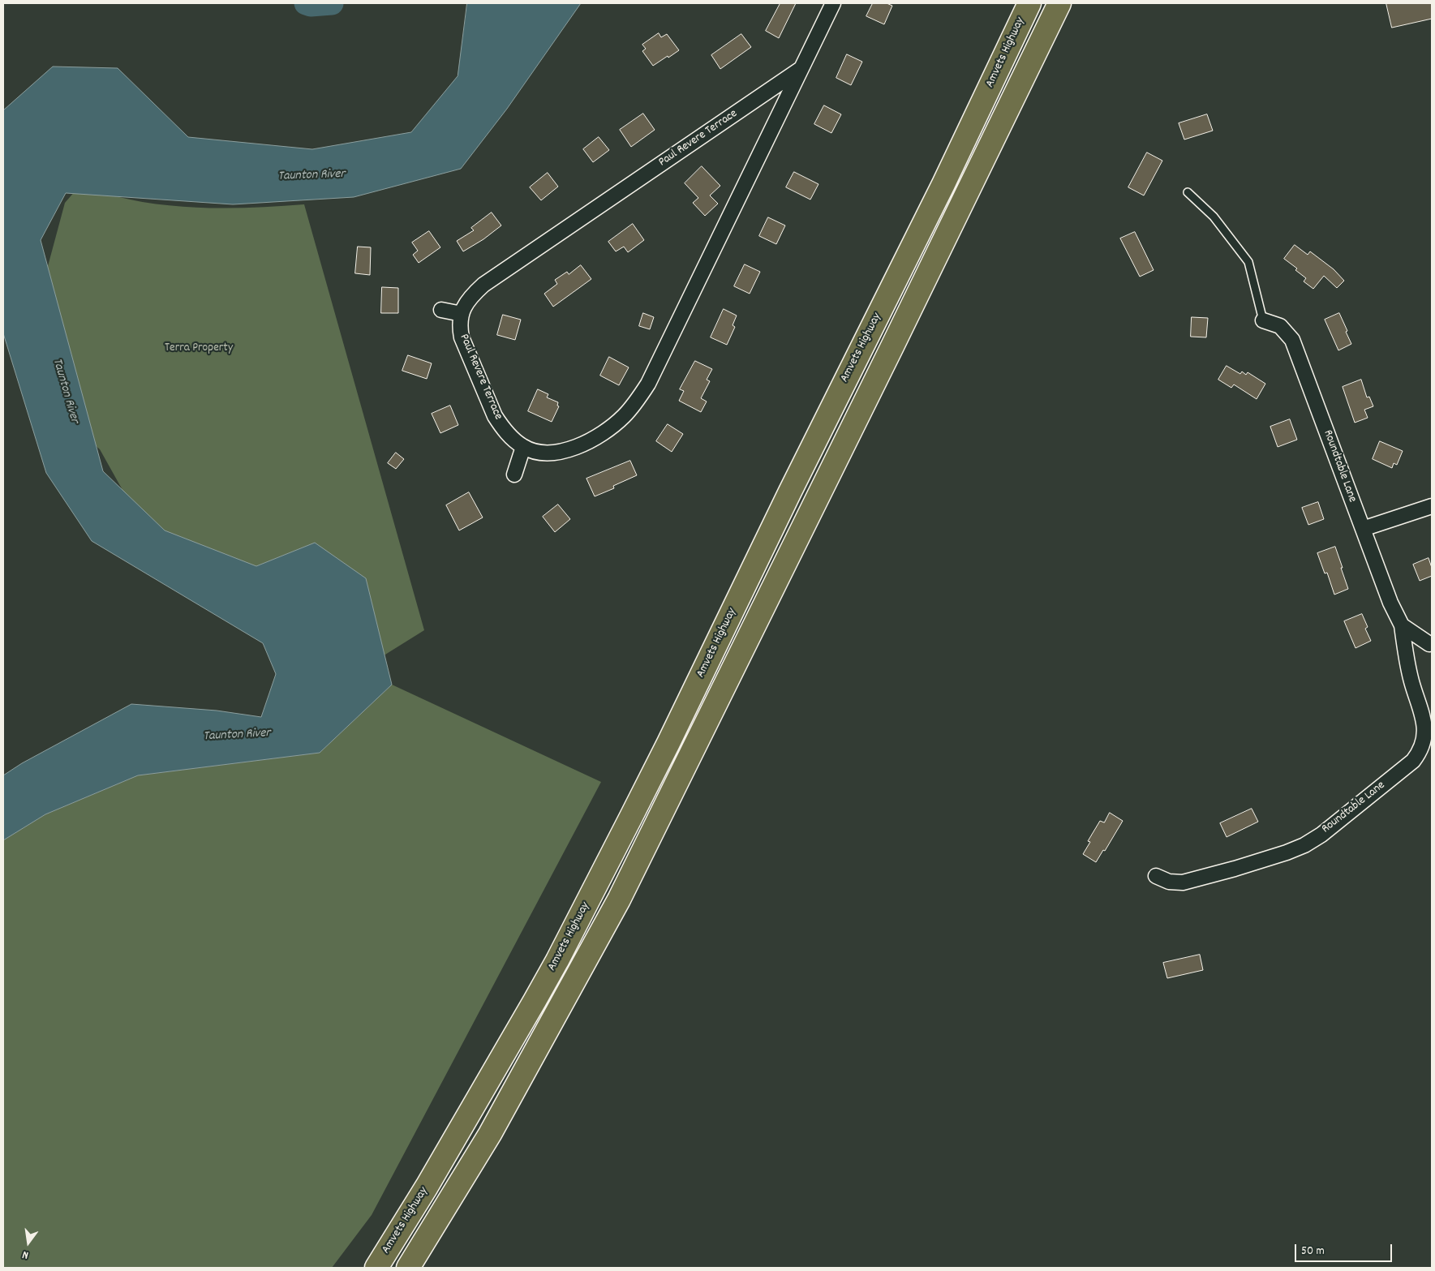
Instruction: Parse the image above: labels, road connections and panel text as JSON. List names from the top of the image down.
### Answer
{
  "streets": {
    "highway": ["Amvets Highway"],
    "street": ["Paul Revere Terrace", "Roundtable Lane"]
  },
  "water": ["Taunton River"],
  "parks": ["Terra Property"],
  "scale_bar": "50 m",
  "north": "bottom"
}
